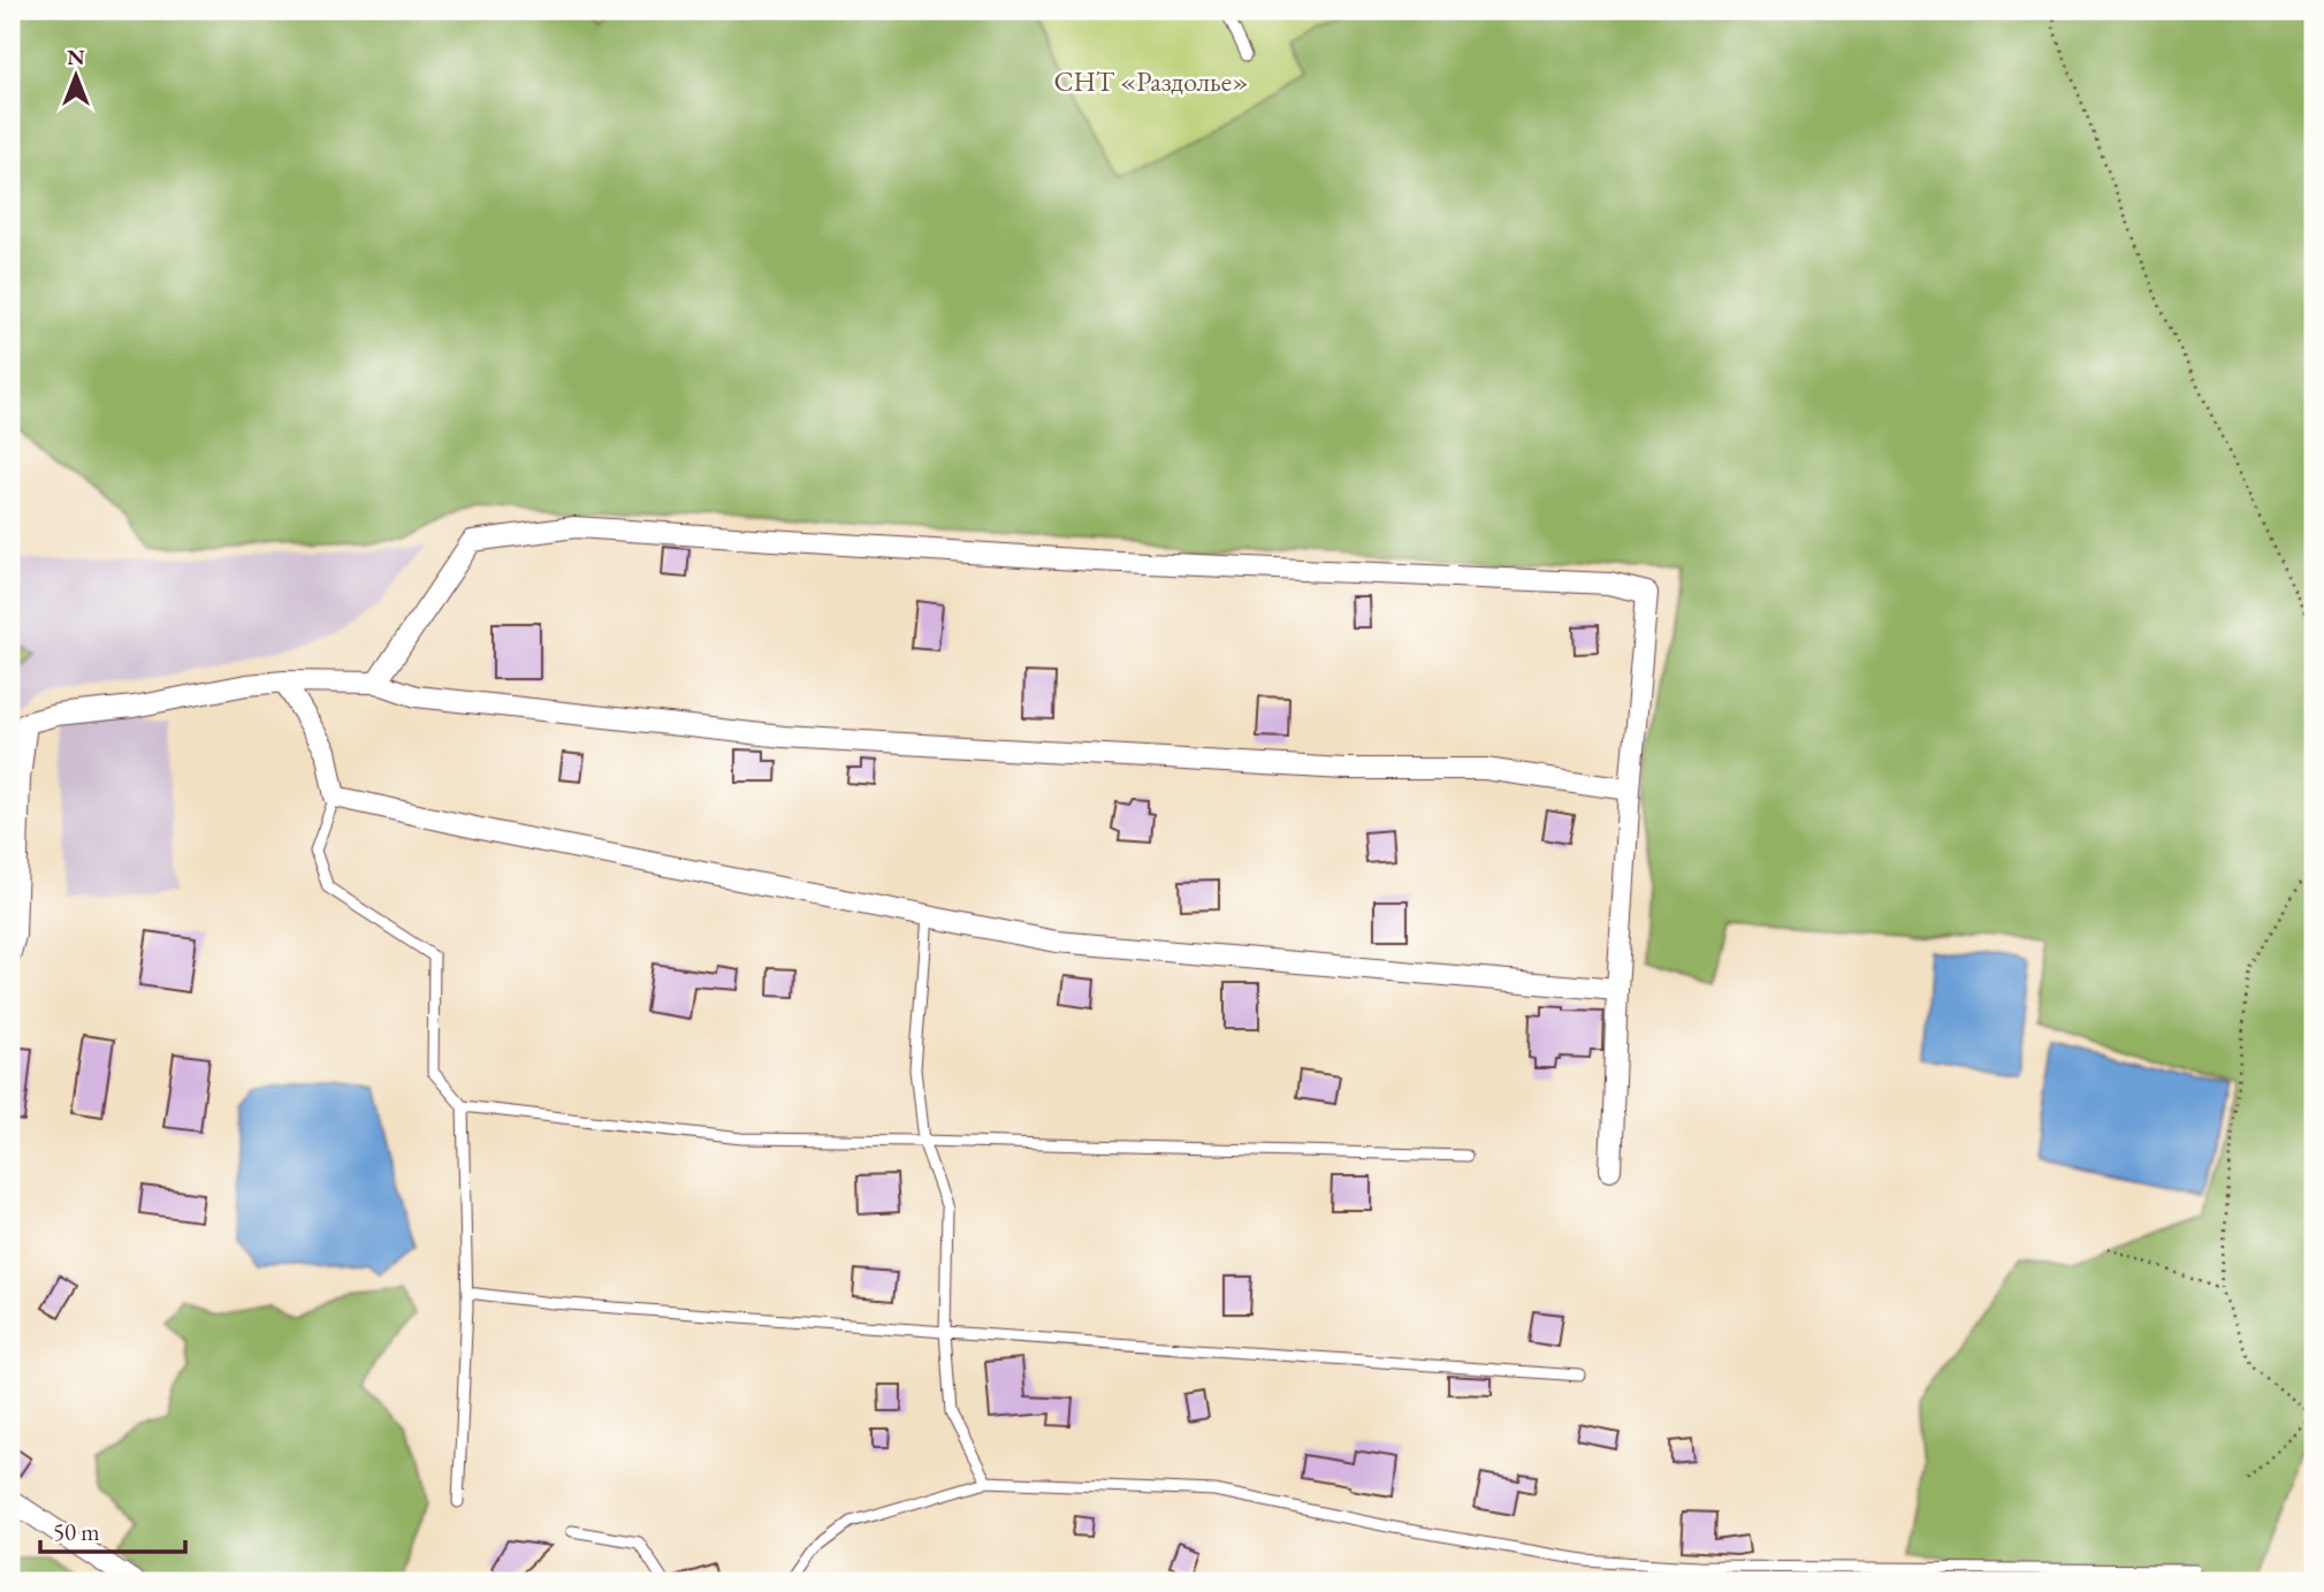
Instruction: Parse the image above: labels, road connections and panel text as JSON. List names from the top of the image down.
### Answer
{
  "parks": ["СНТ «Раздолье»"],
  "scale_bar": "50 m",
  "north": "top"
}
